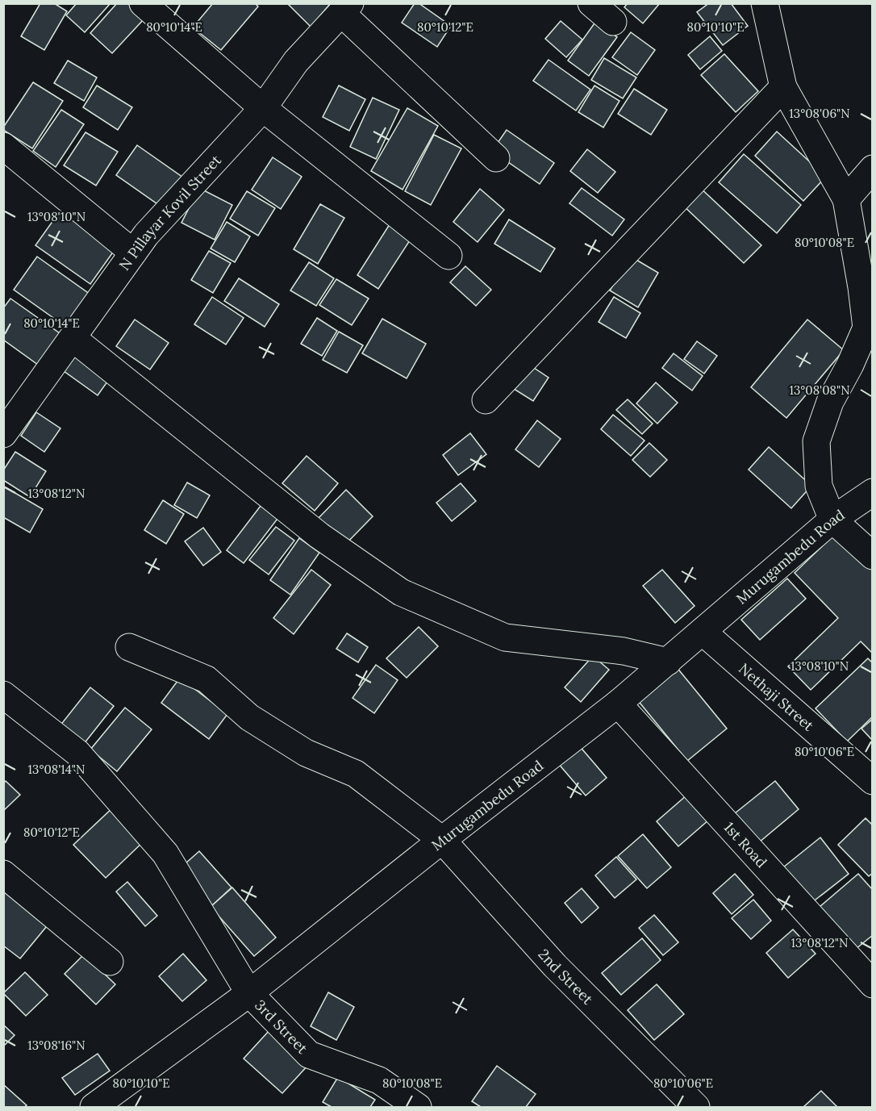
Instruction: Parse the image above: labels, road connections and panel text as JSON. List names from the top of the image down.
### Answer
{
  "streets": {
    "street": [
      "N Pillayar Kovil Street",
      "Murugambedu Road",
      "Nethaji Street",
      "1st Road",
      "2nd Street",
      "3rd Street"
    ]
  },
  "crossings": [
    ["Murugambedu Road", "Nethaji Street"],
    ["Murugambedu Road", "1st Road"],
    ["Murugambedu Road", "2nd Street"],
    ["Murugambedu Road", "3rd Street"]
  ],
  "coordinates": [
    "80°10'14\"E",
    "80°10'12\"E",
    "80°10'10\"E",
    "13°08'06\"N",
    "13°08'10\"N",
    "80°10'08\"E",
    "13°08'08\"N",
    "13°08'12\"N",
    "80°10'06\"E",
    "13°08'14\"N",
    "13°08'16\"N"
  ]
}
